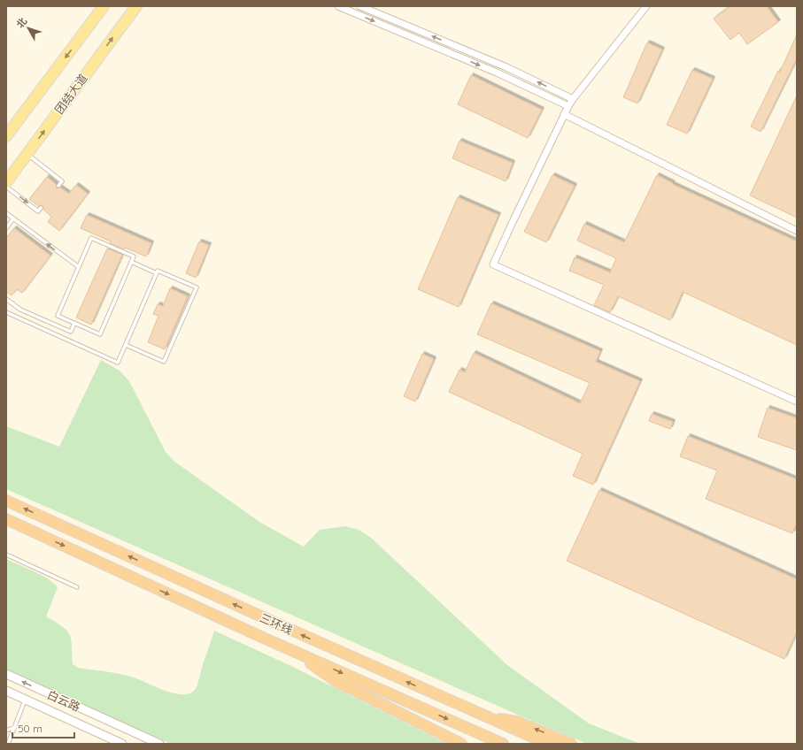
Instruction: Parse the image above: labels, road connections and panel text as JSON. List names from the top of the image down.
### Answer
{
  "streets": {
    "highway": ["三环线"],
    "main road": ["团结大道"],
    "street": ["白云路"]
  },
  "scale_bar": "50 m",
  "north": "top left"
}
